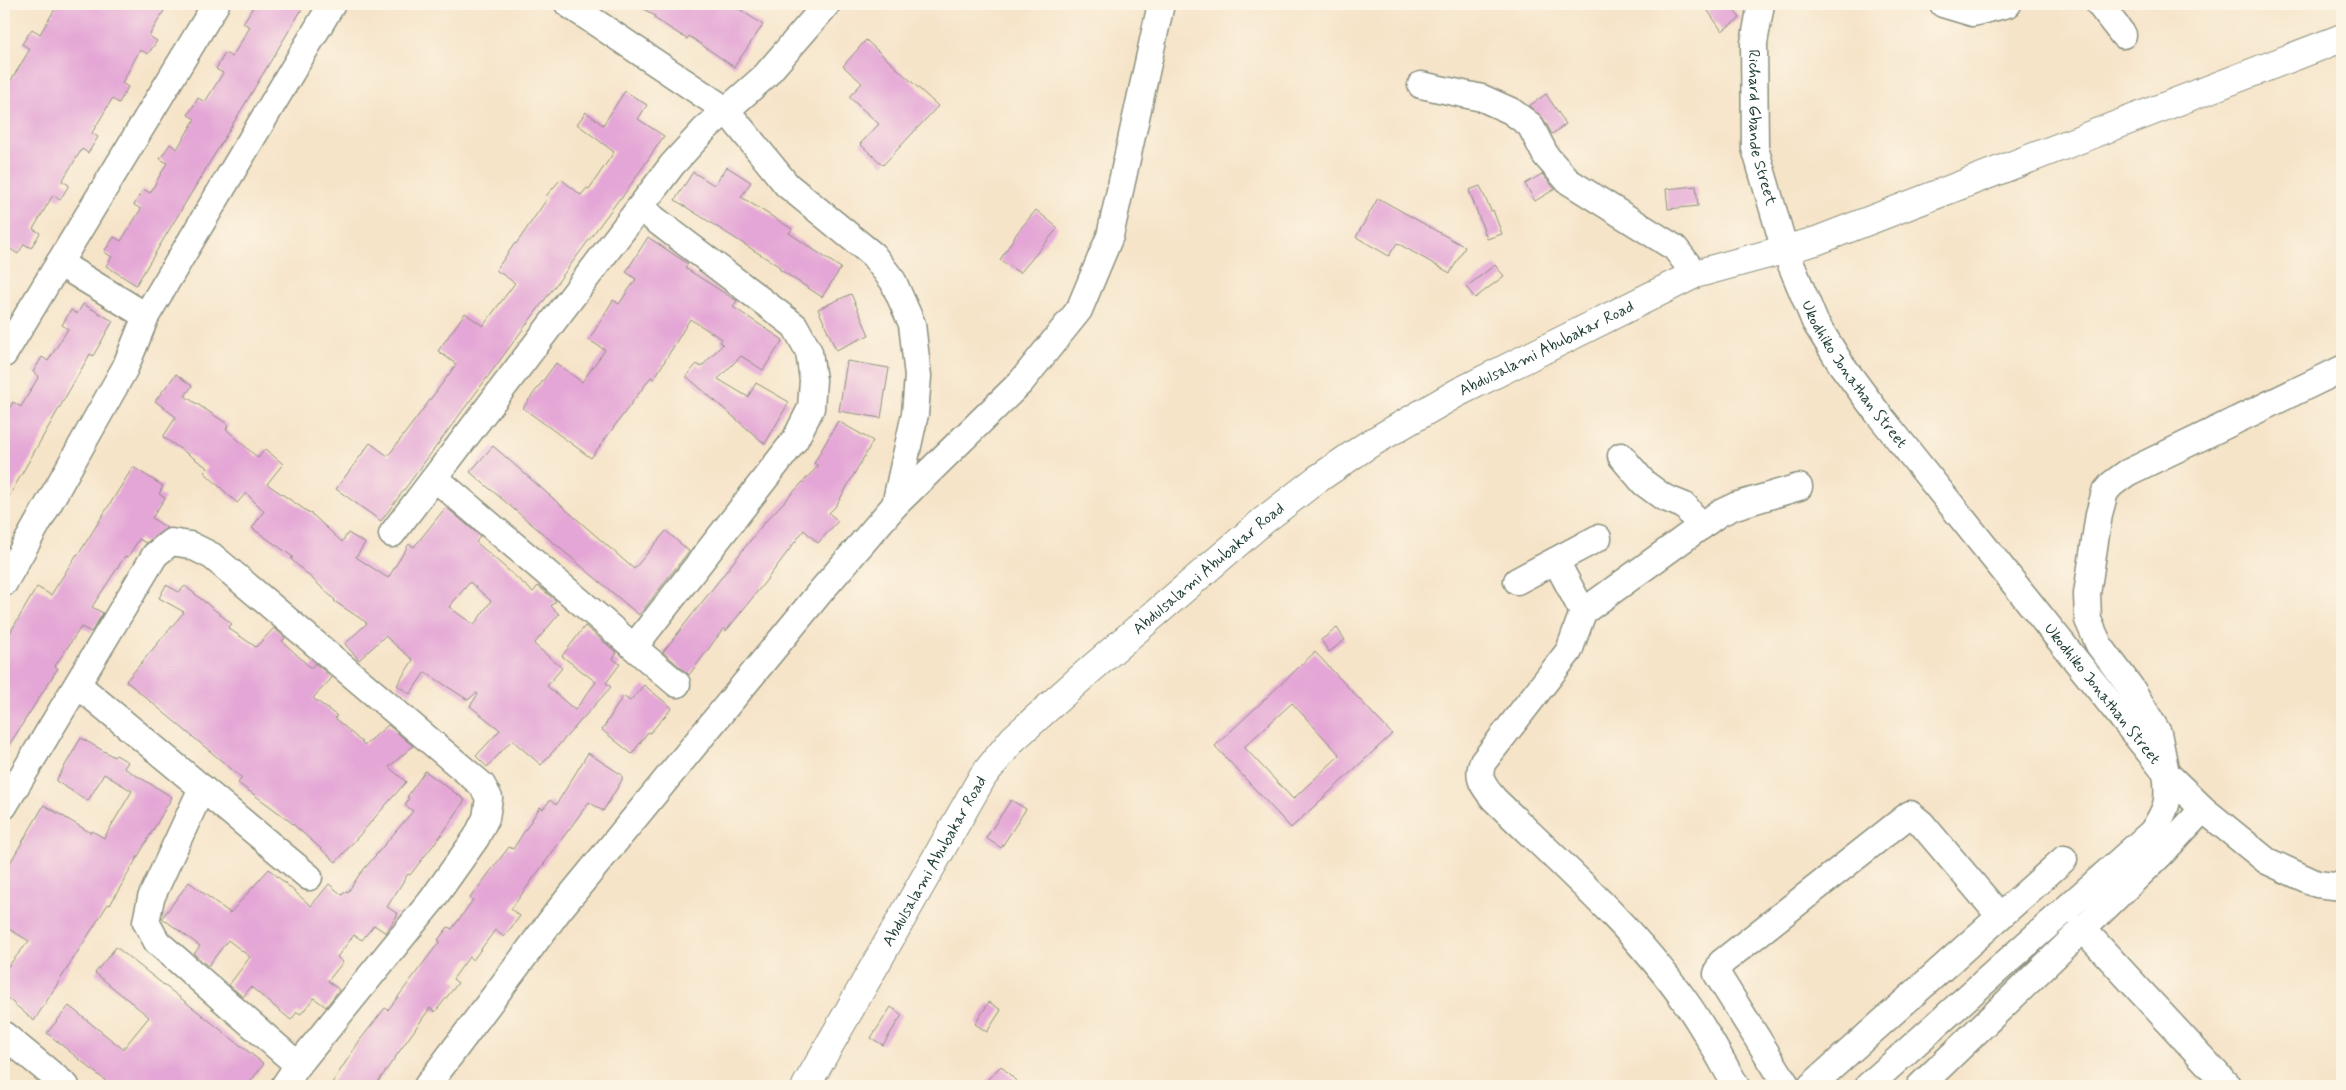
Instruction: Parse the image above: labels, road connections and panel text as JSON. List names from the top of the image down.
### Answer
{
  "streets": {
    "main road": ["Abdulsalami Abubakar Road"],
    "street": ["Richard Gbande Street", "Ukodhiko Jonathan Street"]
  },
  "crossings": [
    ["Richard Gbande Street", "Abdulsalami Abubakar Road"],
    ["Richard Gbande Street", "Ukodhiko Jonathan Street"],
    ["Abdulsalami Abubakar Road", "Ukodhiko Jonathan Street"]
  ]
}
